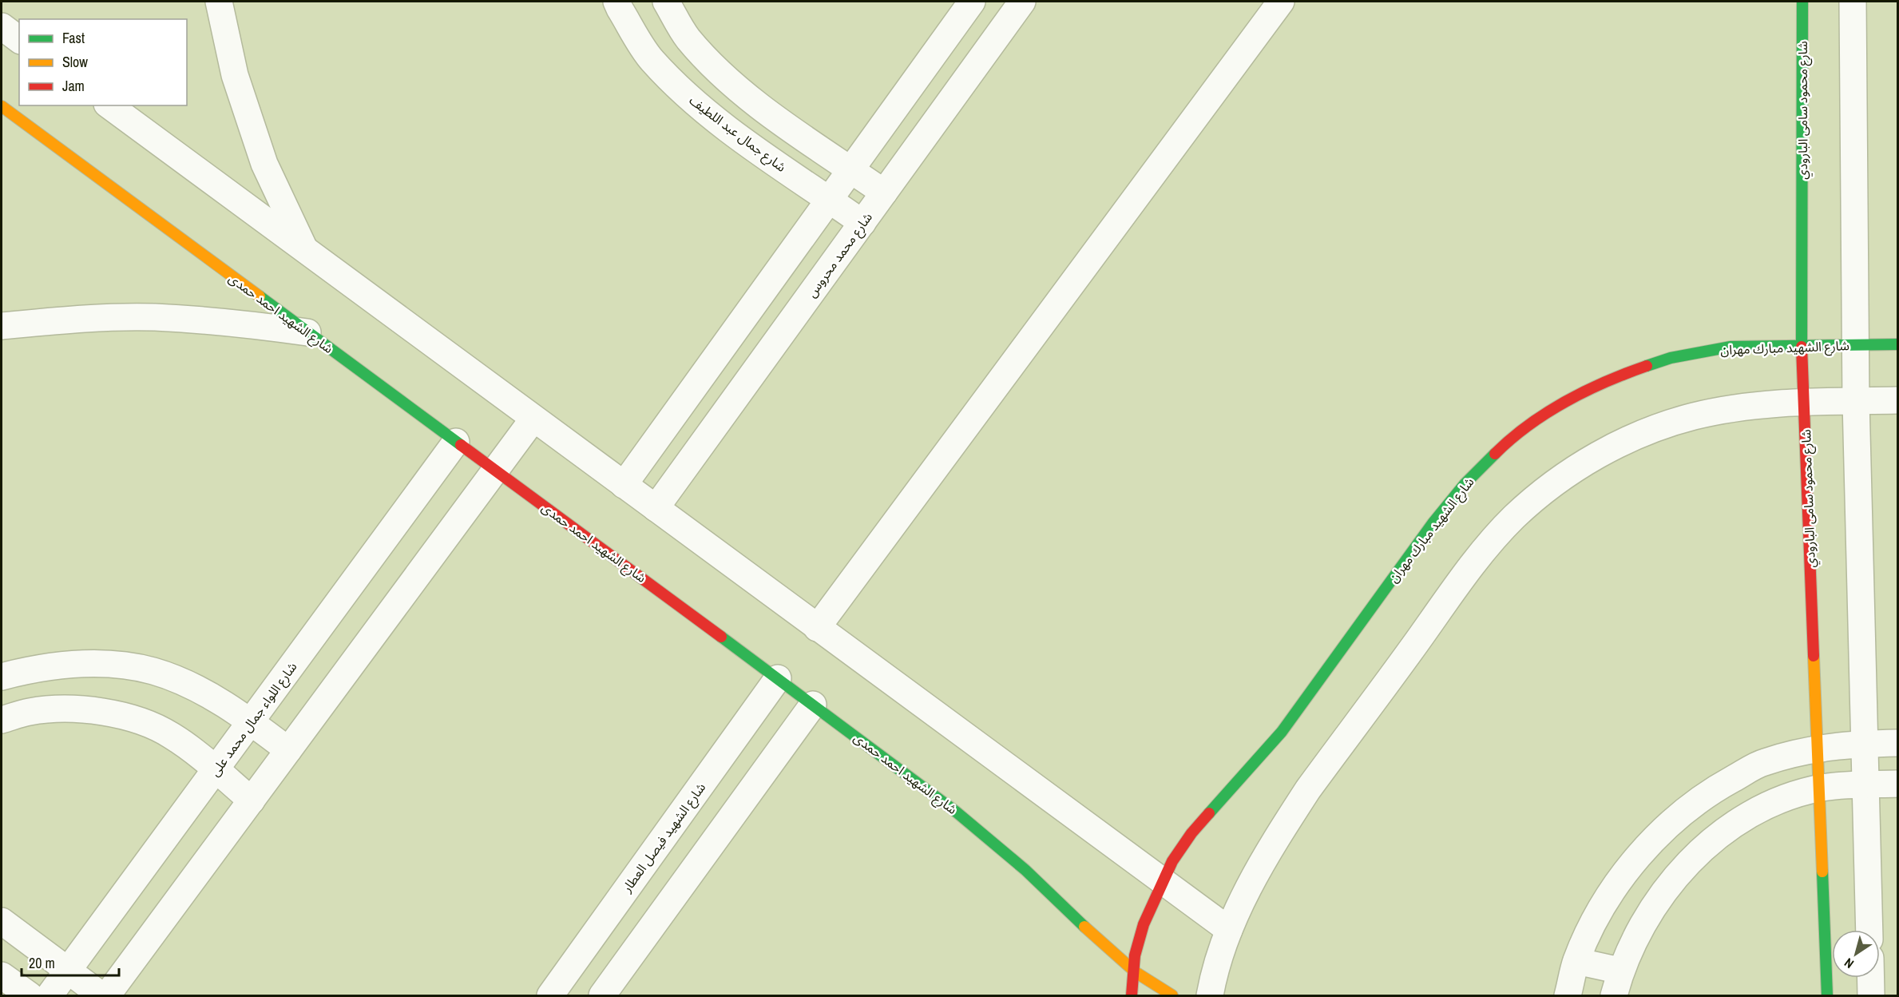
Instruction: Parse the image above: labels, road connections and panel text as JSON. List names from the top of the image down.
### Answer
{
  "streets": {
    "street": [
      "شارع محمود سامى البارودي",
      "شارع جمال عبد اللطيف",
      "شارع محمد محروس",
      "شارع الشهيد احمد حمدى",
      "شارع الشهيد مبارك مهران",
      "شارع اللواء جمال محمد على",
      "شارع الشهيد فيصل العطار"
    ]
  },
  "crossings": [
    ["شارع محمود سامى البارودي", "شارع الشهيد مبارك مهران"],
    ["شارع جمال عبد اللطيف", "شارع محمد محروس"],
    ["شارع الشهيد احمد حمدى", "شارع الشهيد مبارك مهران"],
    ["شارع الشهيد احمد حمدى", "شارع اللواء جمال محمد على"],
    ["شارع الشهيد احمد حمدى", "شارع الشهيد فيصل العطار"]
  ],
  "legend": ["Fast", "Slow", "Jam"],
  "scale_bar": "20 m",
  "north": "bottom left"
}
